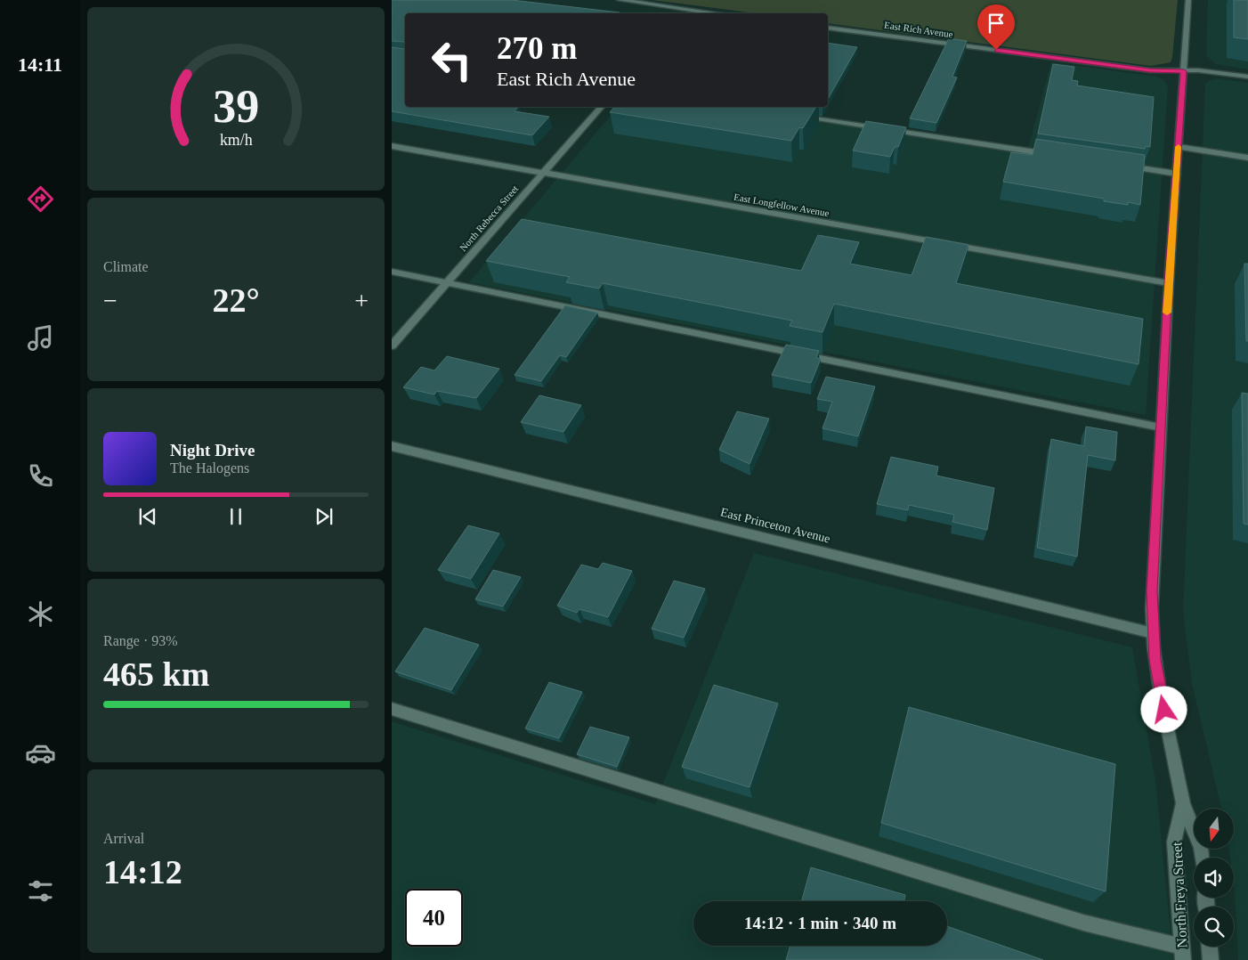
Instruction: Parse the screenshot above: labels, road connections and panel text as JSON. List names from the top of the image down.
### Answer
{
  "streets": {
    "street": [
      "East Rich Avenue",
      "East Longfellow Avenue",
      "North Rebecca Street",
      "East Princeton Avenue",
      "North Freya Street"
    ]
  },
  "crossings": [
    ["East Rich Avenue", "North Freya Street"],
    ["East Longfellow Avenue", "North Rebecca Street"],
    ["East Longfellow Avenue", "North Freya Street"],
    ["East Princeton Avenue", "North Freya Street"]
  ],
  "north": "bottom",
  "page": {
    "tabs": "14:11",
    "turn": ["270 m", "East Rich Avenue"],
    "tile": [
      "Climate",
      ["Range · 93%", "465 km"],
      ["Arrival", "14:12"]
    ],
    "heat": ["−", "22°", "+"],
    "song": ["Night Drive", "The Halogens"],
    "limit": "40",
    "trip": "14:12 · 1 min · 340 m",
    "gauge": ["39", "km/h"]
  }
}
